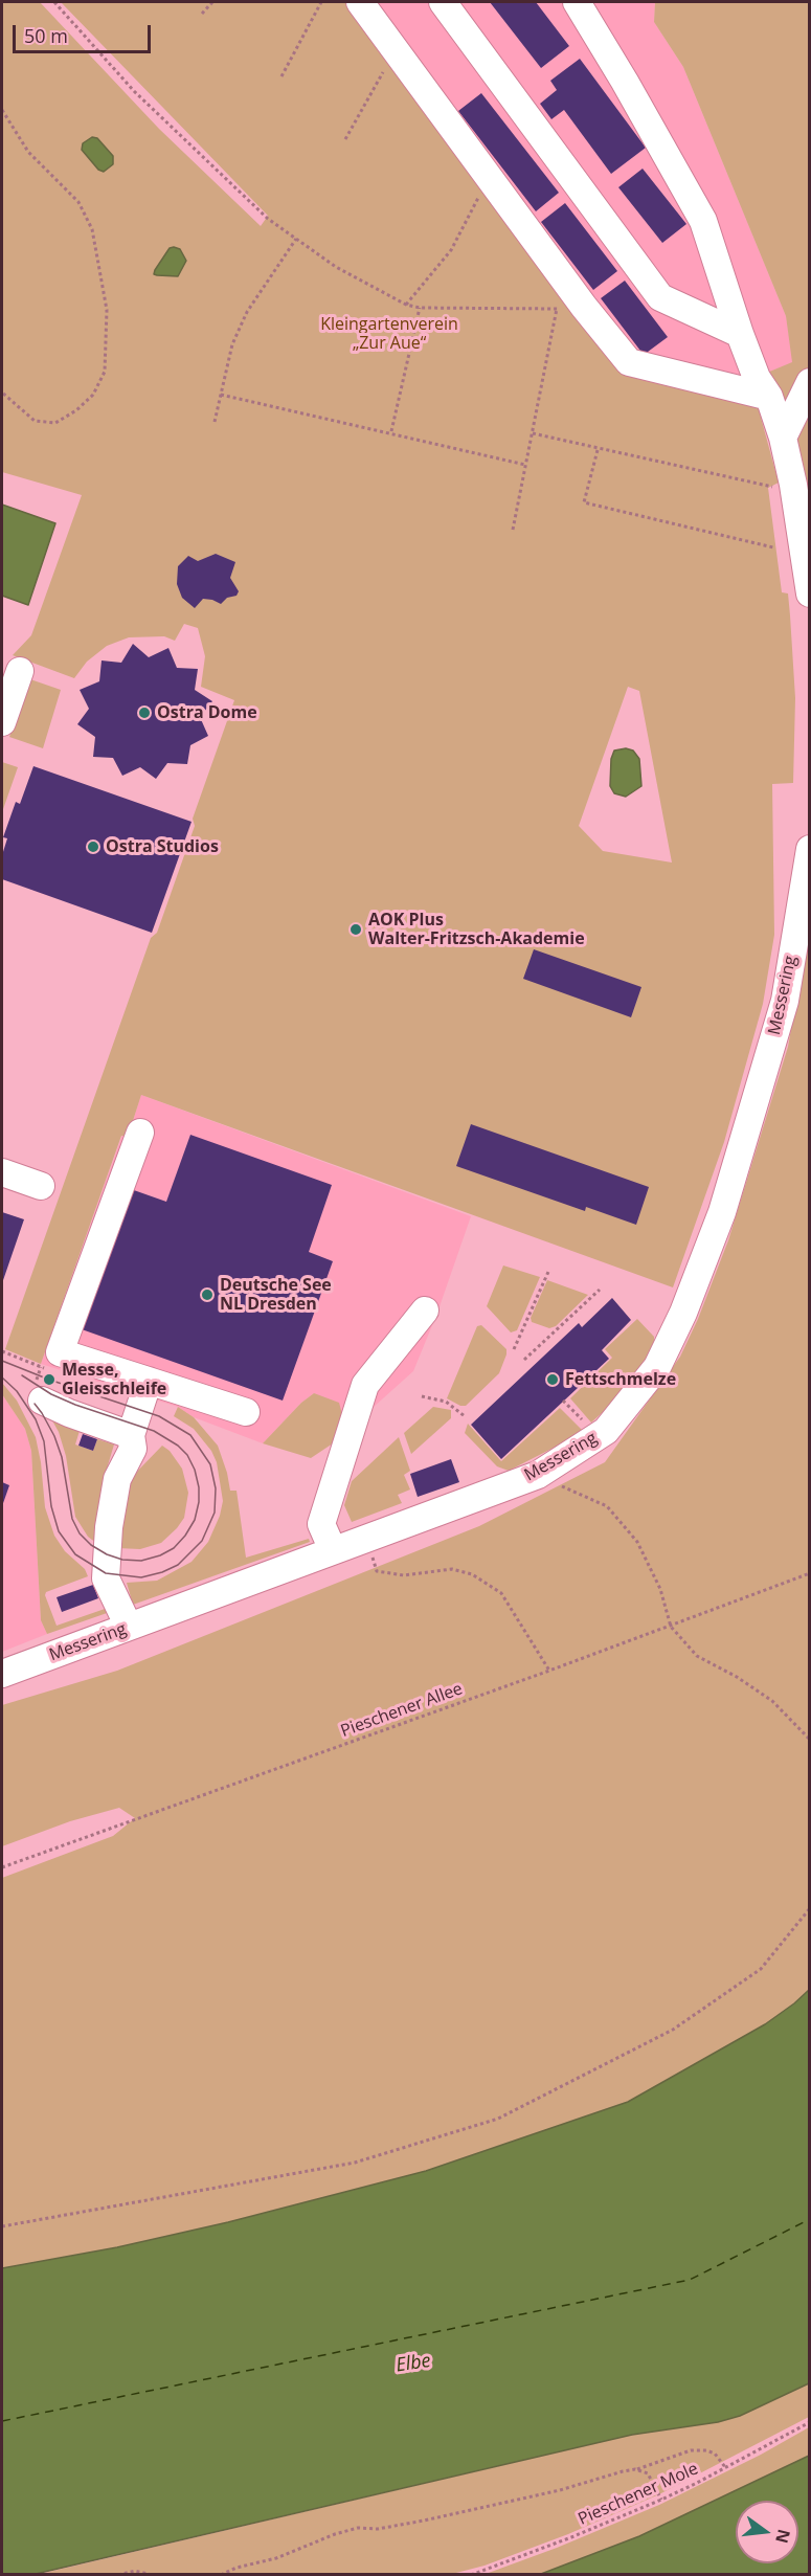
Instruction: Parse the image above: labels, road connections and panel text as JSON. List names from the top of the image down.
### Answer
{
  "streets": {
    "street": ["Messering"],
    "path": ["Pieschener Allee", "Pieschener Mole"]
  },
  "water": ["Elbe"],
  "parks": ["Kleingartenverein „Zur Aue“"],
  "places": [
    "Ostra Dome",
    "Ostra Studios",
    "AOK Plus Walter-Fritzsch-Akademie",
    "Deutsche See NL Dresden",
    "Messe, Gleisschleife",
    "Fettschmelze"
  ],
  "scale_bar": "50 m",
  "north": "right"
}
